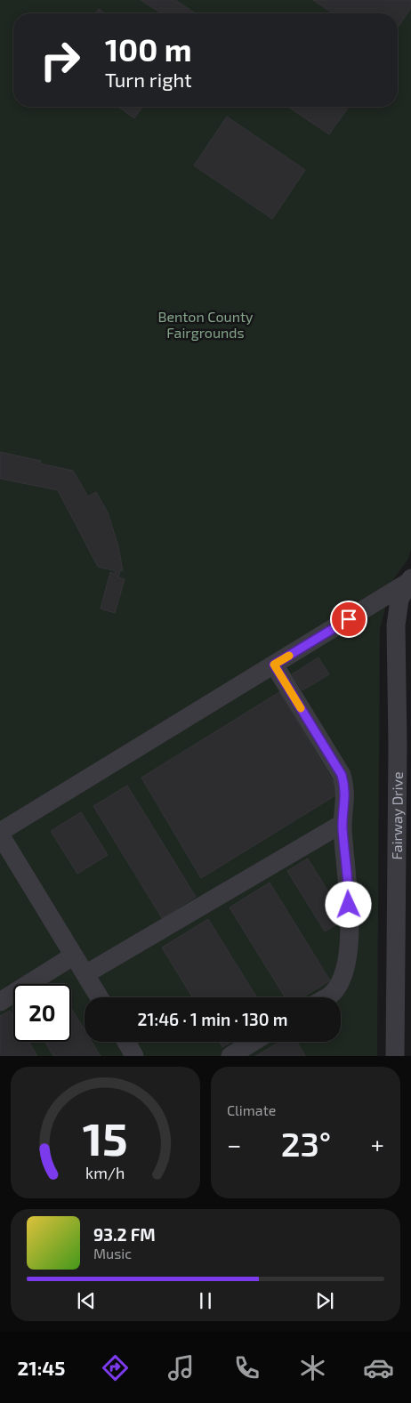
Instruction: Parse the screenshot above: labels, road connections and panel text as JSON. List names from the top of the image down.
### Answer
{
  "streets": {
    "street": ["Fairway Drive"]
  },
  "parks": ["Benton County Fairgrounds"],
  "page": {
    "turn": ["100 m", "Turn right"],
    "limit": "20",
    "trip": "21:46 · 1 min · 130 m",
    "tile": "Climate",
    "heat": ["−", "23°", "+"],
    "song": ["93.2 FM", "Music"],
    "tabs": "21:45",
    "gauge": ["15", "km/h"]
  }
}
